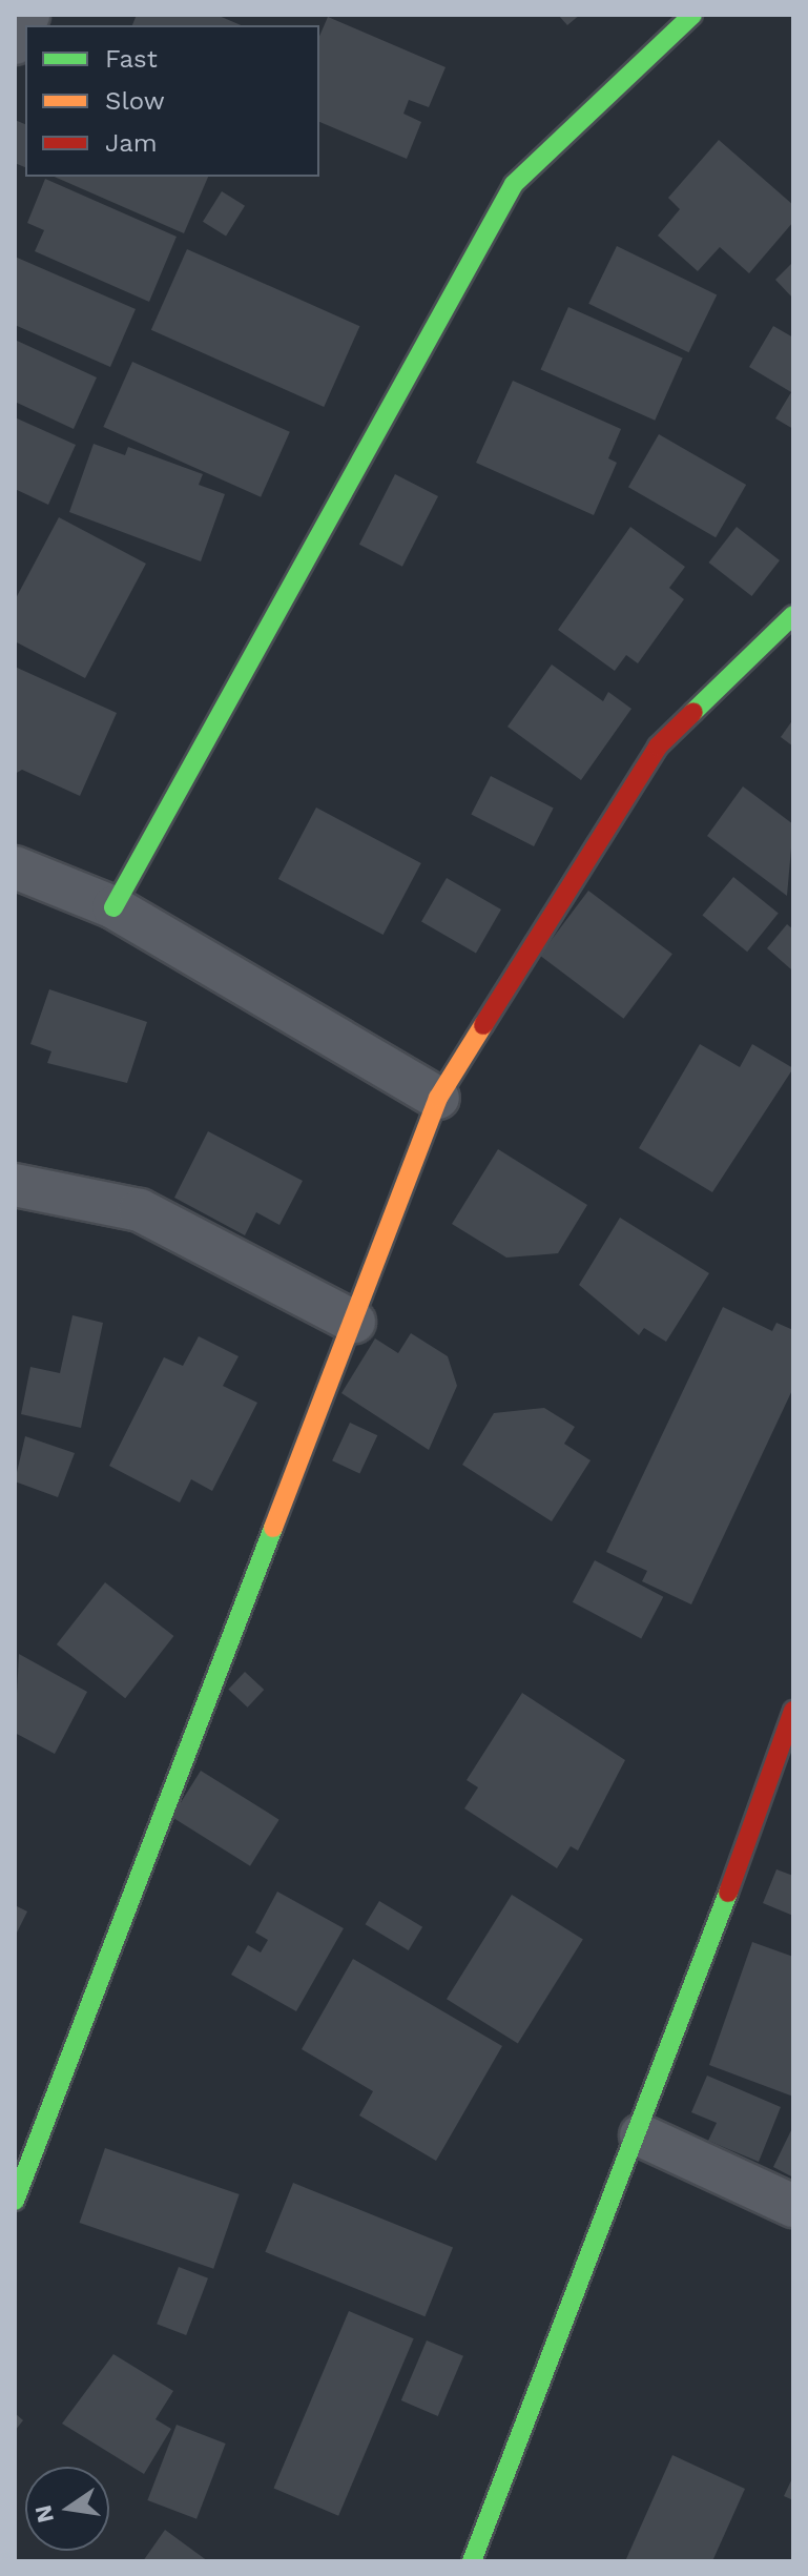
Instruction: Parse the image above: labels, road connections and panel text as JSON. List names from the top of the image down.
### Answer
{
  "legend": ["Fast", "Slow", "Jam"],
  "north": "left"
}
